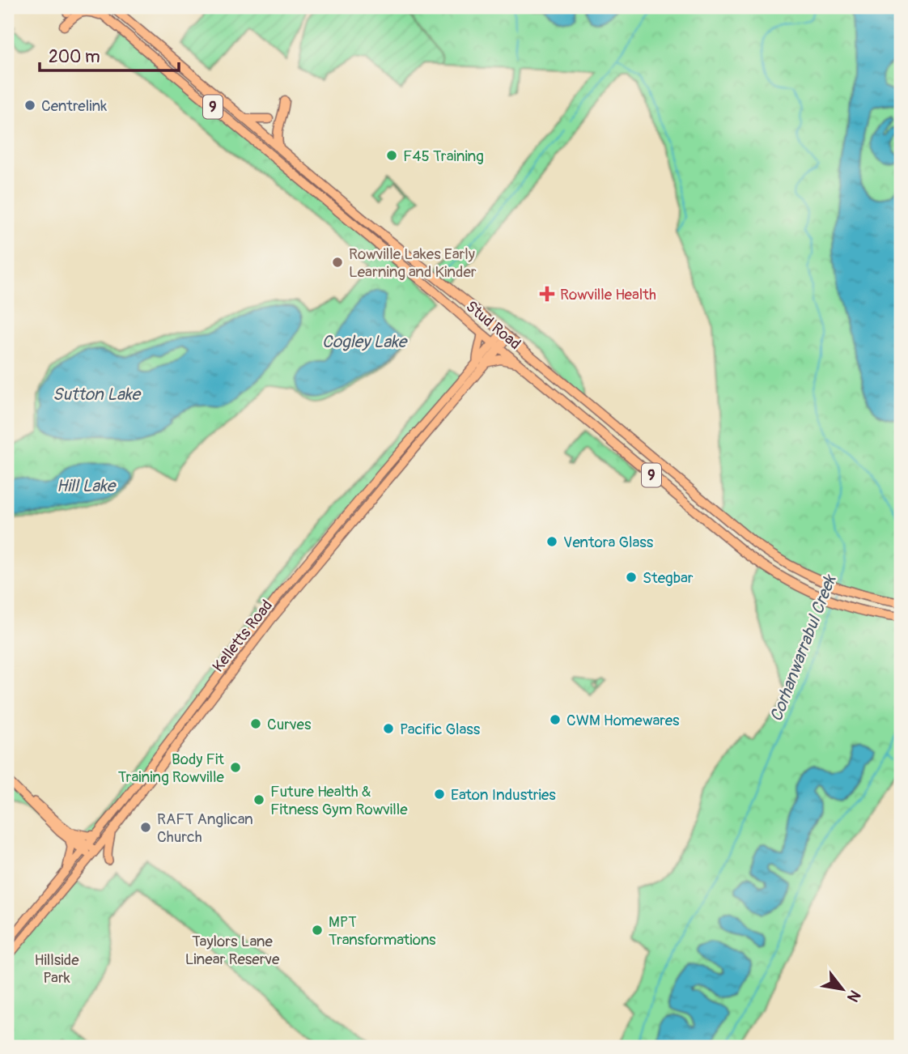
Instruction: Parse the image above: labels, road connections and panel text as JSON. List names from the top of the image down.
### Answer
{
  "streets": {
    "highway": ["9", "Stud Road"],
    "main road": ["Kelletts Road"]
  },
  "crossings": [
    ["Stud Road", "Kelletts Road"]
  ],
  "water": [
    "Cogley Lake",
    "Sutton Lake",
    "Hill Lake",
    "Corhanwarrabul Creek"
  ],
  "parks": ["Taylors Lane Linear Reserve", "Hillside Park"],
  "places": {
    "other": [
      "Centrelink",
      "F45 Training",
      "Rowville Lakes Early Learning and Kinder",
      "Ventora Glass",
      "Stegbar",
      "CWM Homewares",
      "Curves",
      "Pacific Glass",
      "Body Fit Training Rowville",
      "Eaton Industries",
      "Future Health & Fitness Gym Rowville",
      "RAFT Anglican Church",
      "MPT Transformations"
    ],
    "health": ["Rowville Health"]
  },
  "scale_bar": "200 m",
  "north": "bottom right"
}
